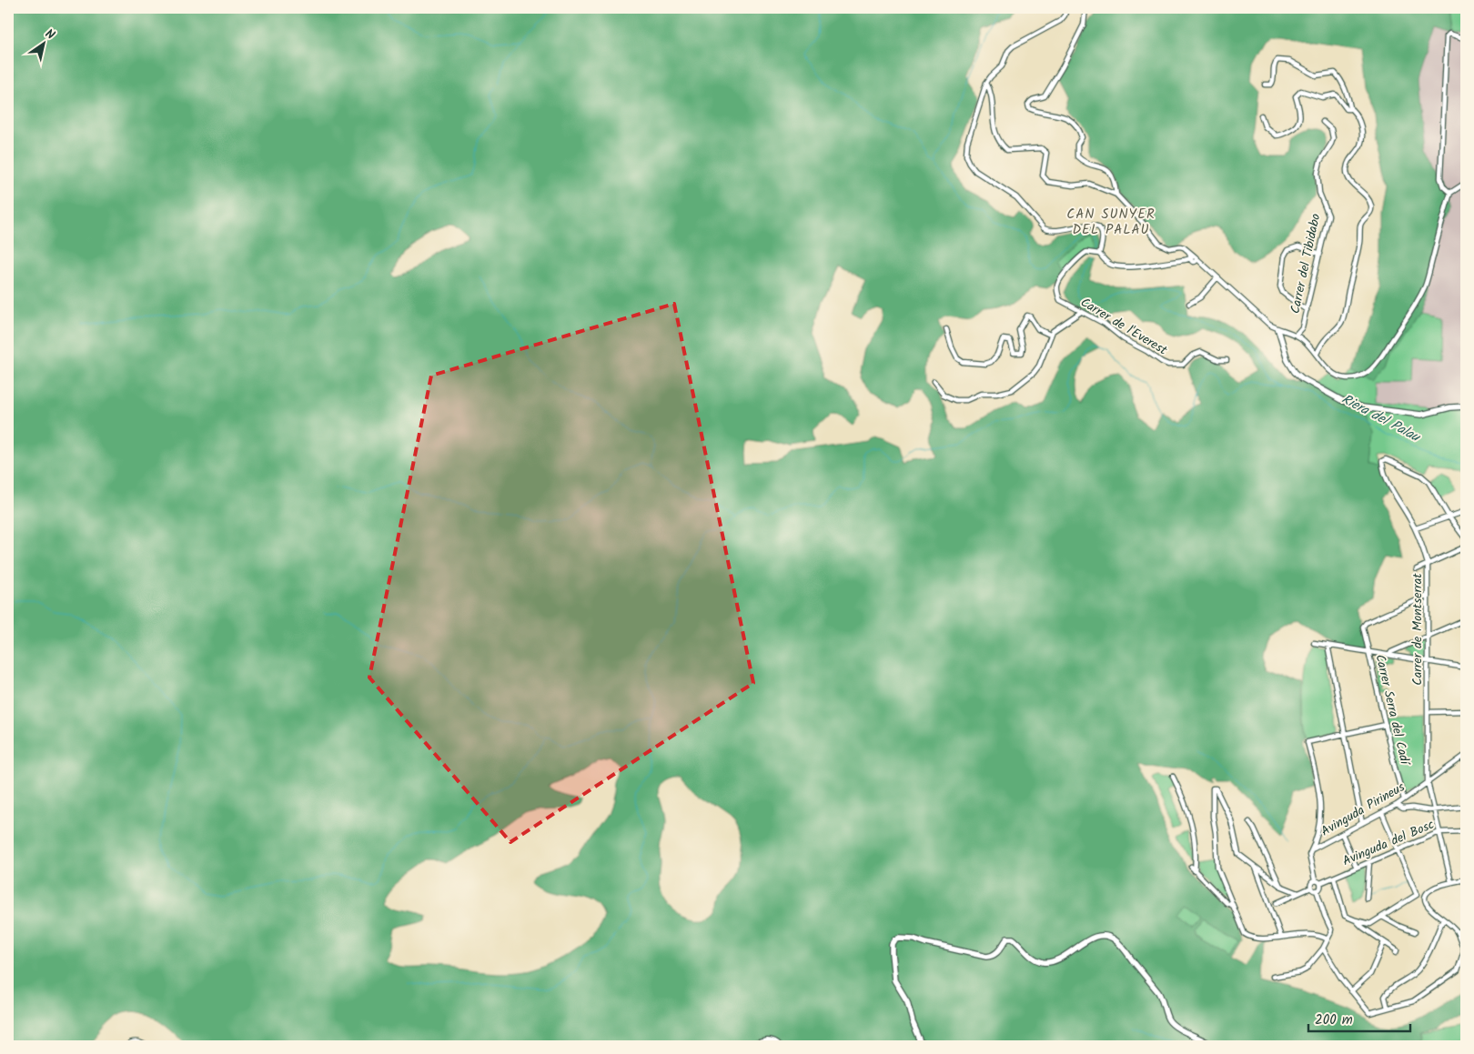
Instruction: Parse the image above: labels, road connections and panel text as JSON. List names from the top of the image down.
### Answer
{
  "streets": {
    "street": [
      "Carrer del Tibidabo",
      "Carrer de l'Everest",
      "Carrer de Montserrat",
      "Carrer Serra del Cadí",
      "Avinguda Pirineus",
      "Avinguda del Bosc"
    ]
  },
  "crossings": [
    ["Carrer de Montserrat", "Carrer Serra del Cadí"],
    ["Carrer de Montserrat", "Avinguda Pirineus"],
    ["Carrer de Montserrat", "Avinguda del Bosc"],
    ["Carrer Serra del Cadí", "Avinguda Pirineus"]
  ],
  "districts": ["CAN SUNYER DEL PALAU"],
  "water": ["Riera del Palau"],
  "scale_bar": "200 m",
  "north": "top right"
}
